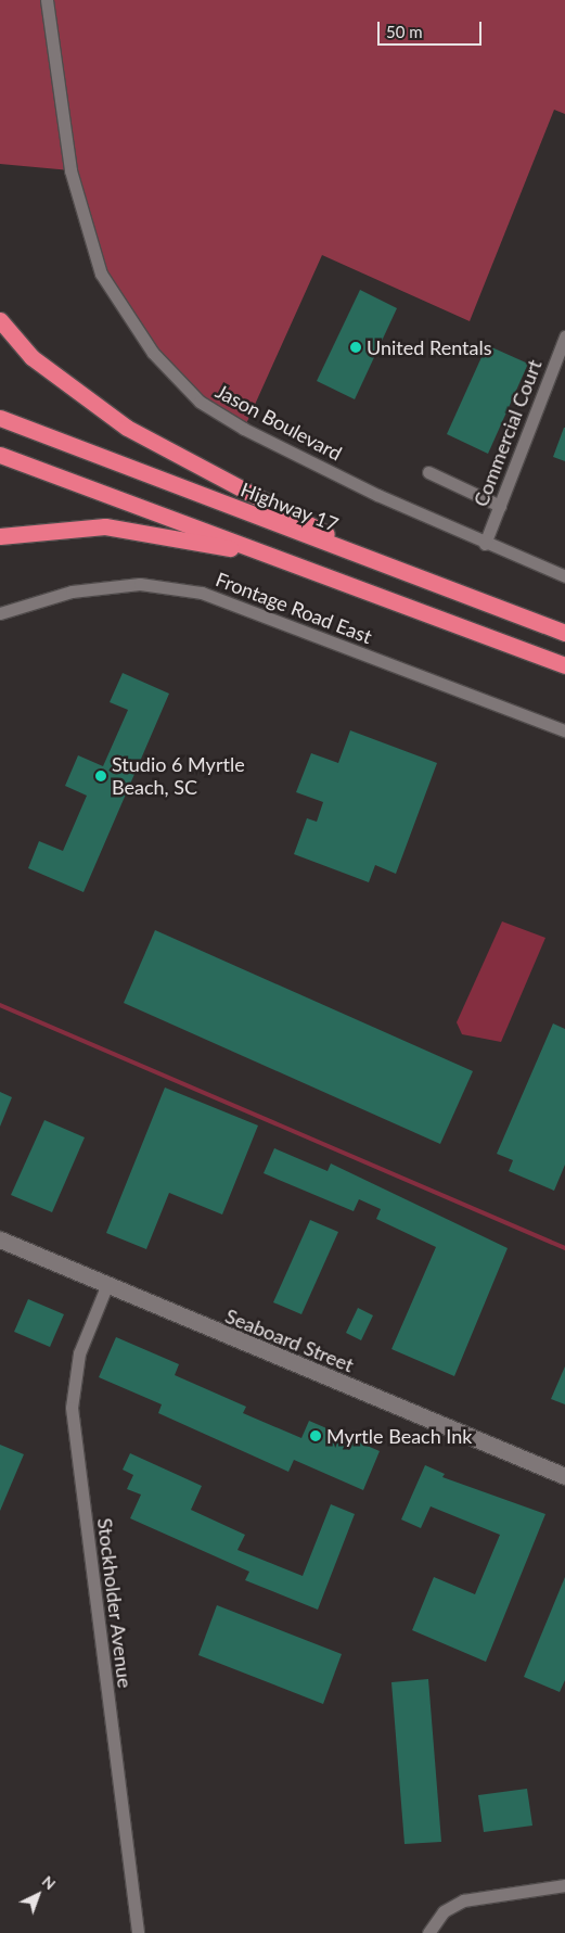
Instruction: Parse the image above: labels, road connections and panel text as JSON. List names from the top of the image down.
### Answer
{
  "streets": {
    "highway": ["Highway 17"],
    "street": [
      "Jason Boulevard",
      "Commercial Court",
      "Frontage Road East",
      "Seaboard Street",
      "Stockholder Avenue"
    ]
  },
  "crossings": [
    ["Jason Boulevard", "Commercial Court"],
    ["Seaboard Street", "Stockholder Avenue"]
  ],
  "places": ["United Rentals", "Studio 6 Myrtle Beach, SC", "Myrtle Beach Ink"],
  "scale_bar": "50 m",
  "north": "top right"
}
